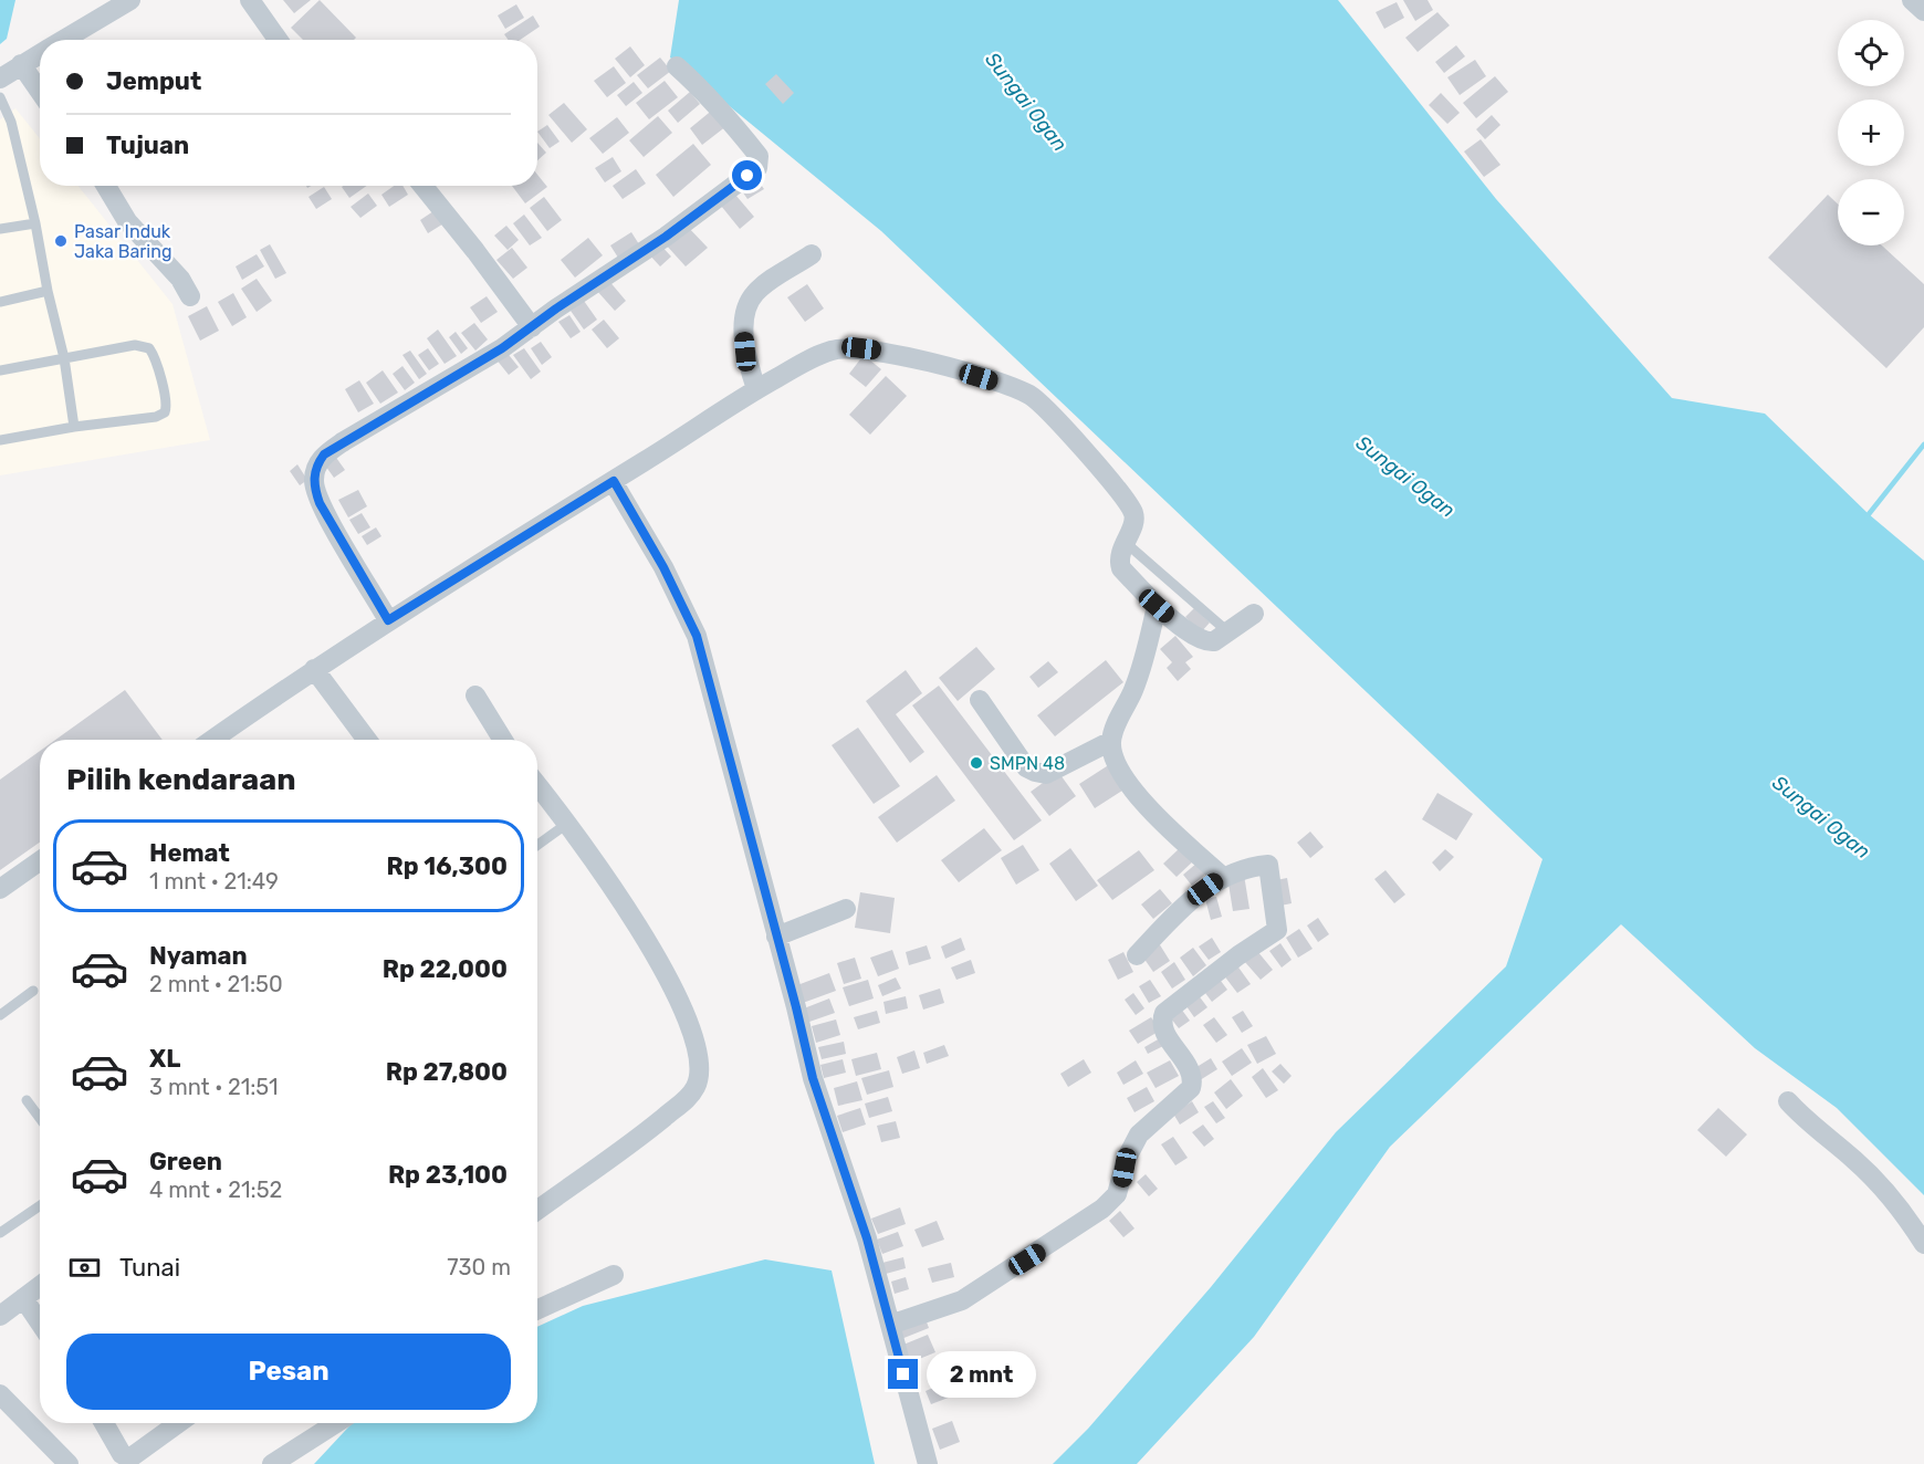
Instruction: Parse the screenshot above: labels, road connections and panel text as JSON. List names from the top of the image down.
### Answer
{
  "water": ["Sungai Ogan"],
  "places": ["Pasar Induk Jaka Baring", "SMPN 48"],
  "page": {
    "map_buttons": ["+", "−"],
    "banner": ["Jemput", "Tujuan"],
    "heading": "Pilih kendaraan",
    "list": [
      {
        "name": "Hemat",
        "note": "1 mnt · 21:49",
        "value": "Rp 16,300"
      },
      {
        "name": "Nyaman",
        "note": "2 mnt · 21:50",
        "value": "Rp 22,000"
      },
      {
        "name": "XL",
        "note": "3 mnt · 21:51",
        "value": "Rp 27,800"
      },
      {
        "name": "Green",
        "note": "4 mnt · 21:52",
        "value": "Rp 23,100"
      }
    ],
    "pay": ["Tunai", "730 m"],
    "buttons": "Pesan",
    "bubble": "2 mnt"
  }
}
